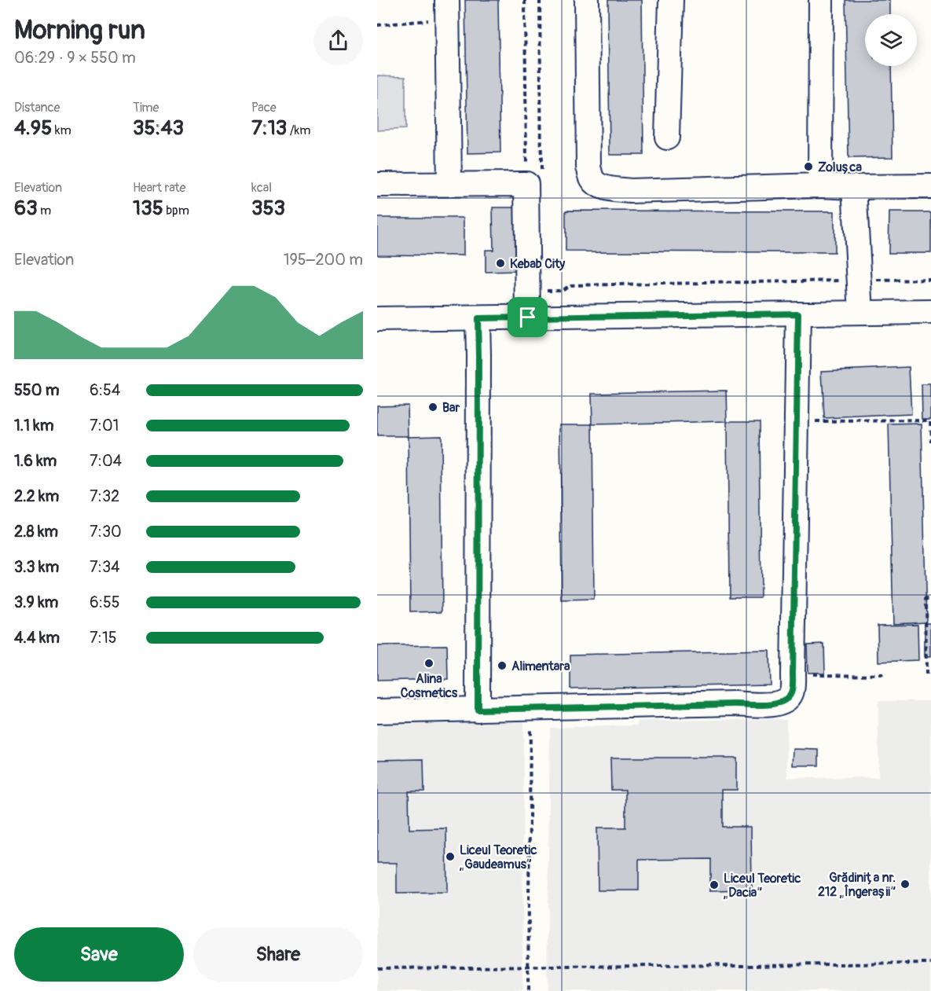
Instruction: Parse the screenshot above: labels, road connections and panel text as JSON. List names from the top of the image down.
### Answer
{
  "places": [
    "Zolușca",
    "Kebab City",
    "Bar",
    "Alina Cosmetics",
    "Alimentara",
    "Liceul Teoretic „Gaudeamus”",
    "Grădinița nr. 212 „Îngerașii”",
    "Liceul Teoretic „Dacia”"
  ],
  "page": {
    "heading": ["Morning run", "06:29 · 9 × 550 m"],
    "stats": [
      ["Distance", "4.95 km"],
      ["Time", "35:43"],
      ["Pace", "7:13 /km"],
      ["Elevation", "63 m"],
      ["Heart rate", "135 bpm"],
      ["kcal", "353"]
    ],
    "chart": ["Elevation", "195–200 m"],
    "list": [
      {
        "name": "550 m",
        "note": "6:54"
      },
      {
        "name": "1.1 km",
        "note": "7:01"
      },
      {
        "name": "1.6 km",
        "note": "7:04"
      },
      {
        "name": "2.2 km",
        "note": "7:32"
      },
      {
        "name": "2.8 km",
        "note": "7:30"
      },
      {
        "name": "3.3 km",
        "note": "7:34"
      },
      {
        "name": "3.9 km",
        "note": "6:55"
      },
      {
        "name": "4.4 km",
        "note": "7:15"
      }
    ],
    "buttons": ["Save", "Share"]
  }
}
